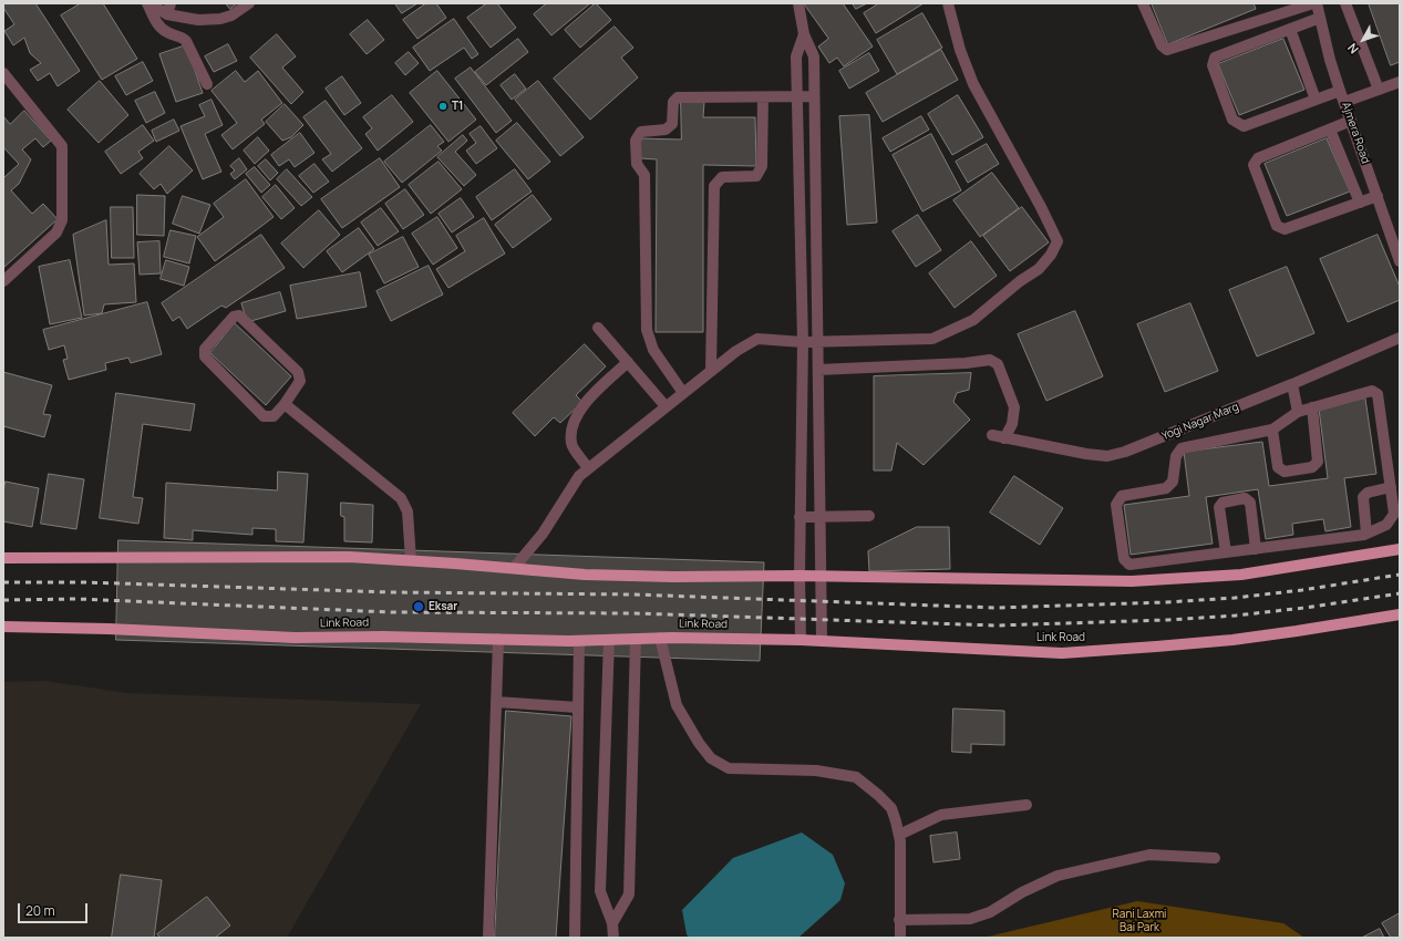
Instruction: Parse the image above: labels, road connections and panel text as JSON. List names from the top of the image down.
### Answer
{
  "streets": {
    "main road": ["Link Road"],
    "street": ["Ajmera Road", "Yogi Nagar Marg"]
  },
  "parks": ["Rani Laxmi Bai Park"],
  "places": ["T1", "Eksar"],
  "scale_bar": "20 m",
  "north": "bottom left"
}
